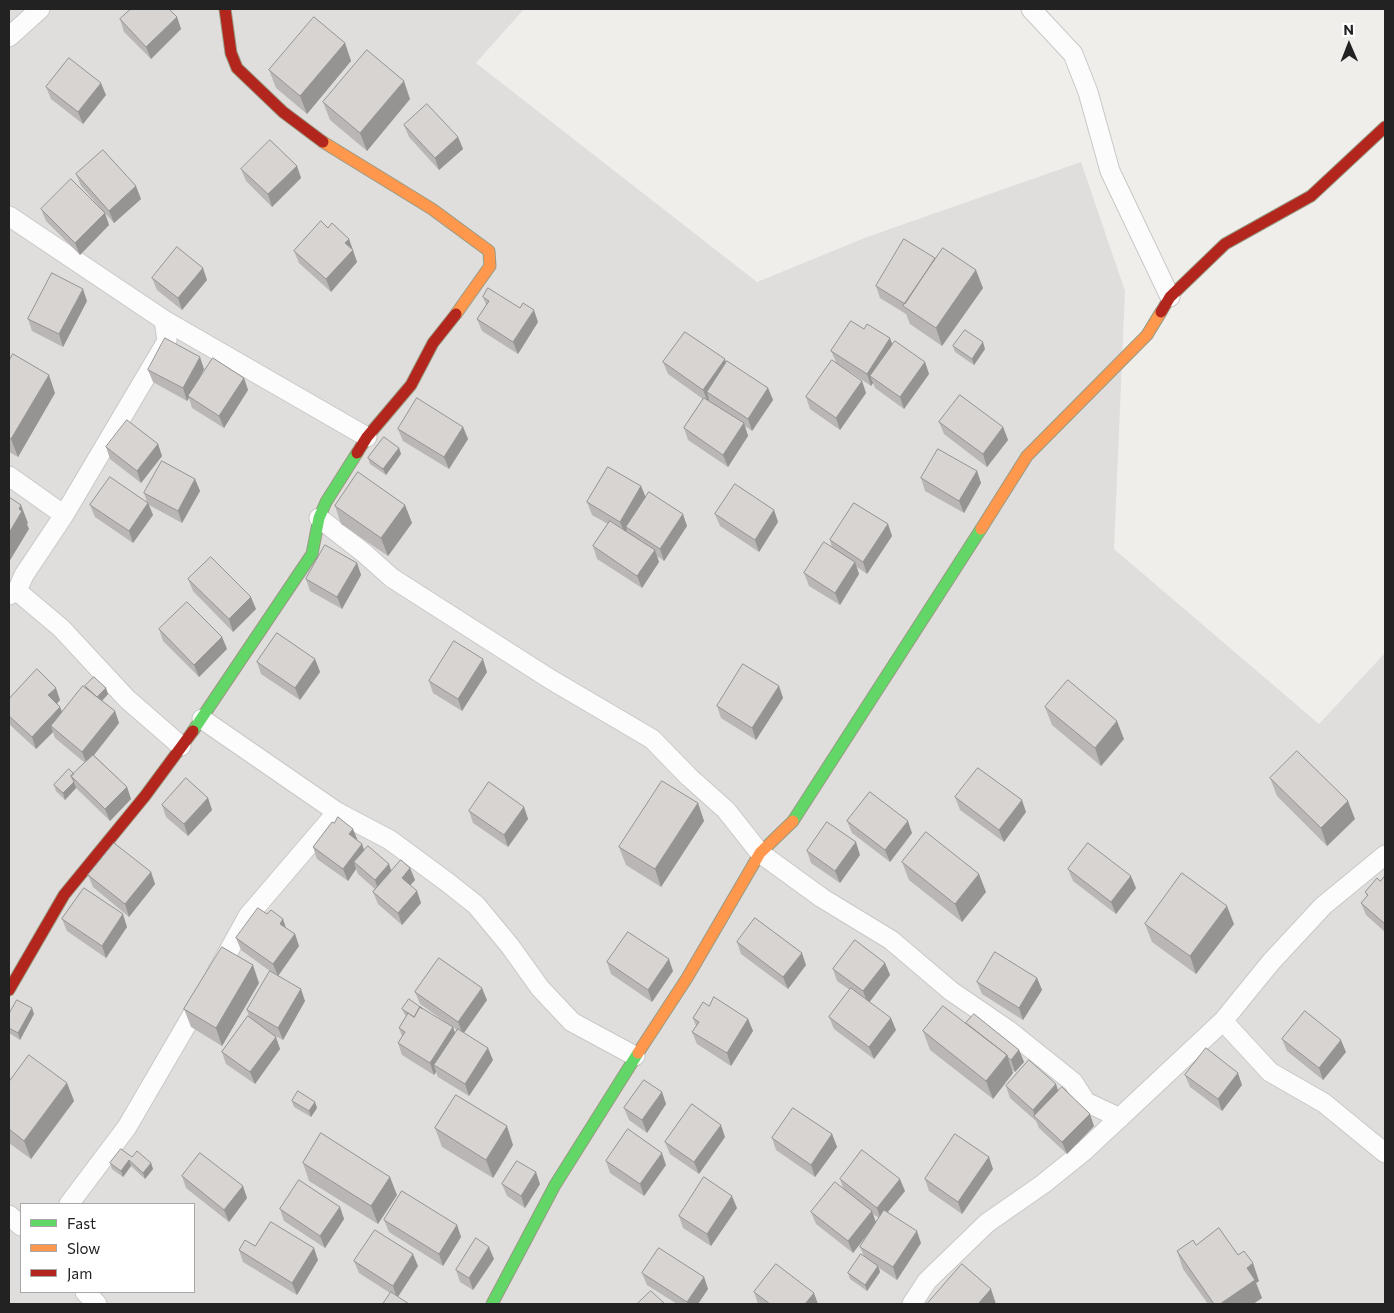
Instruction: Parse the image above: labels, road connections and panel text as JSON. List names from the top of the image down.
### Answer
{
  "legend": ["Fast", "Slow", "Jam"],
  "north": "top"
}
